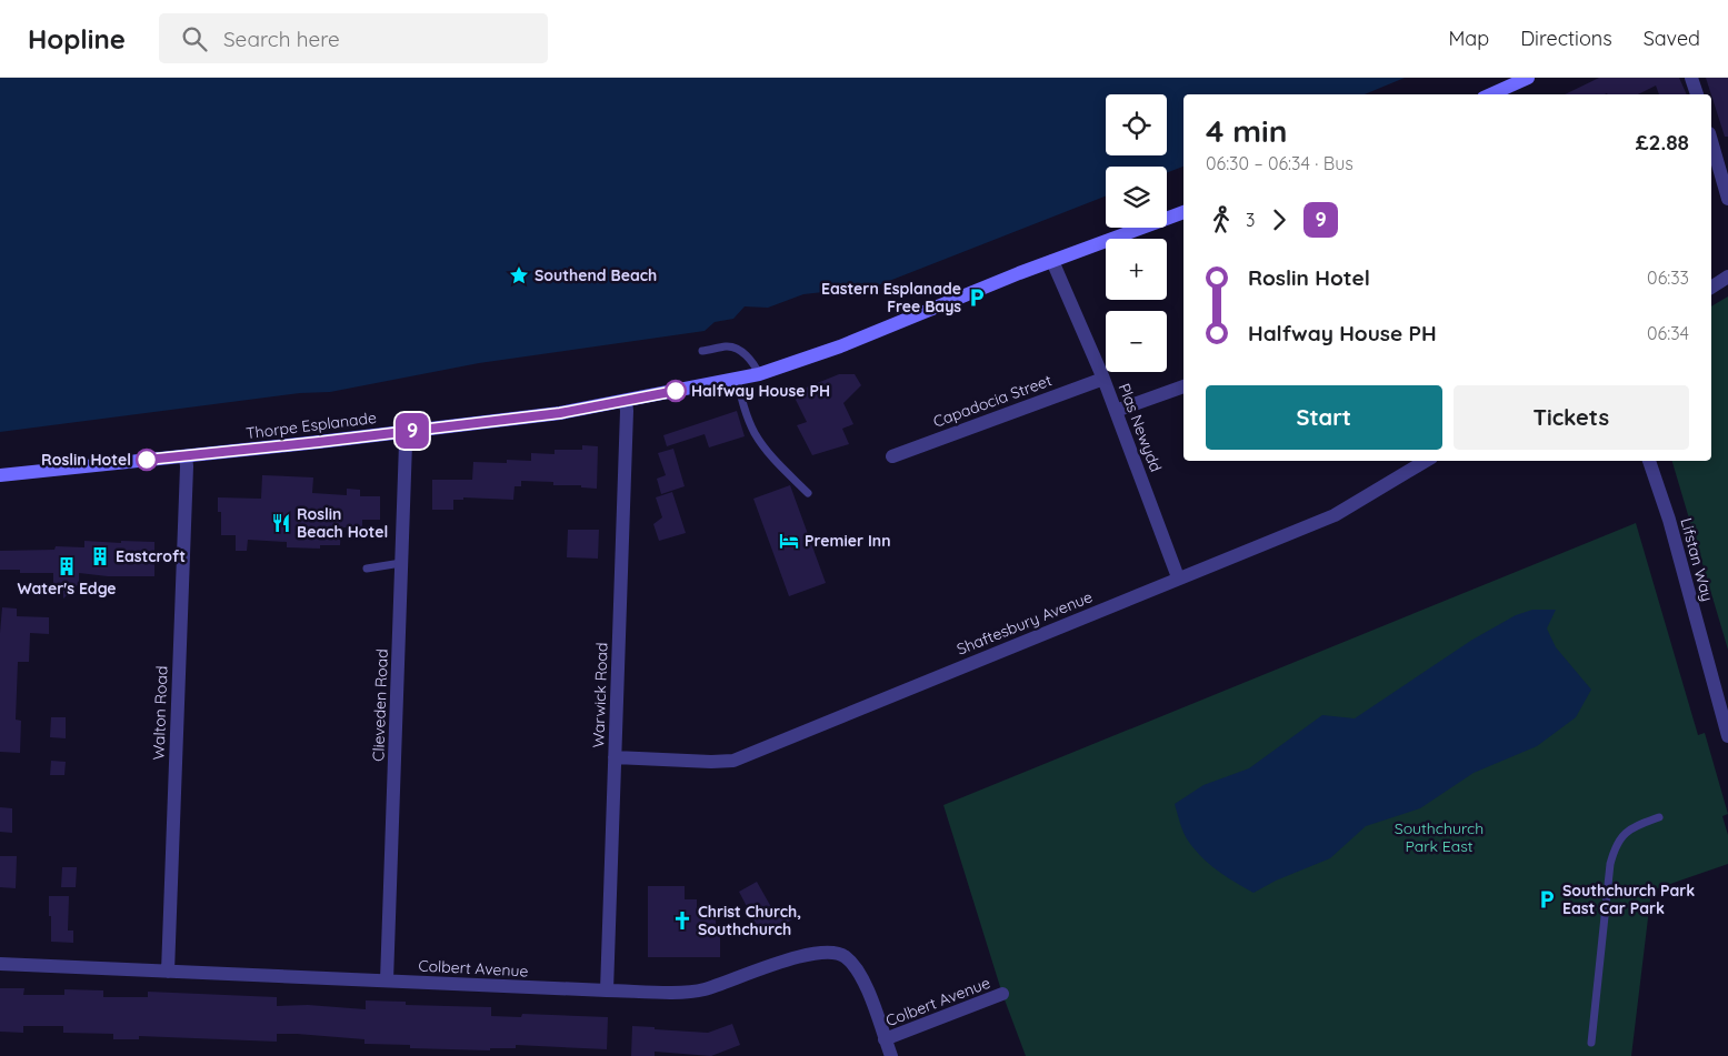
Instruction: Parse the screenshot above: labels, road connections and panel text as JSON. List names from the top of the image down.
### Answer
{
  "streets": {
    "main road": ["Thorpe Esplanade"],
    "street": [
      "Capadocia Street",
      "Plas Newydd",
      "Lifstan Way",
      "Shaftesbury Avenue",
      "Warwick Road",
      "Clieveden Road",
      "Walton Road",
      "Colbert Avenue"
    ]
  },
  "crossings": [
    ["Capadocia Street", "Plas Newydd"],
    ["Thorpe Esplanade", "Plas Newydd"],
    ["Thorpe Esplanade", "Warwick Road"],
    ["Thorpe Esplanade", "Clieveden Road"],
    ["Thorpe Esplanade", "Walton Road"],
    ["Plas Newydd", "Shaftesbury Avenue"],
    ["Shaftesbury Avenue", "Warwick Road"],
    ["Warwick Road", "Colbert Avenue"],
    ["Clieveden Road", "Colbert Avenue"],
    ["Walton Road", "Colbert Avenue"]
  ],
  "parks": ["Southchurch Park East"],
  "places": {
    "place": ["Southend Beach"],
    "parking": ["Eastern Esplanade Free Bays", "Southchurch Park East Car Park"],
    "other": ["Halfway House PH", "Roslin Hotel"],
    "restaurant": ["Roslin Beach Hotel"],
    "hotel": ["Premier Inn"],
    "building": ["Eastcroft", "Water's Edge"],
    "church": ["Christ Church, Southchurch"]
  },
  "lines": ["bus line 9"],
  "page": {
    "header": "Hopline",
    "search": "Search here",
    "nav": ["Map", "Directions", "Saved"],
    "on_map": "9",
    "map_buttons": ["+", "−"],
    "heading": ["4 min", "06:30 – 06:34 · Bus", "£2.88"],
    "legs": ["3", "9"],
    "list": [
      {
        "name": "Roslin Hotel",
        "value": "06:33"
      },
      {
        "name": "Halfway House PH",
        "value": "06:34"
      }
    ],
    "buttons": ["Start", "Tickets"]
  }
}
